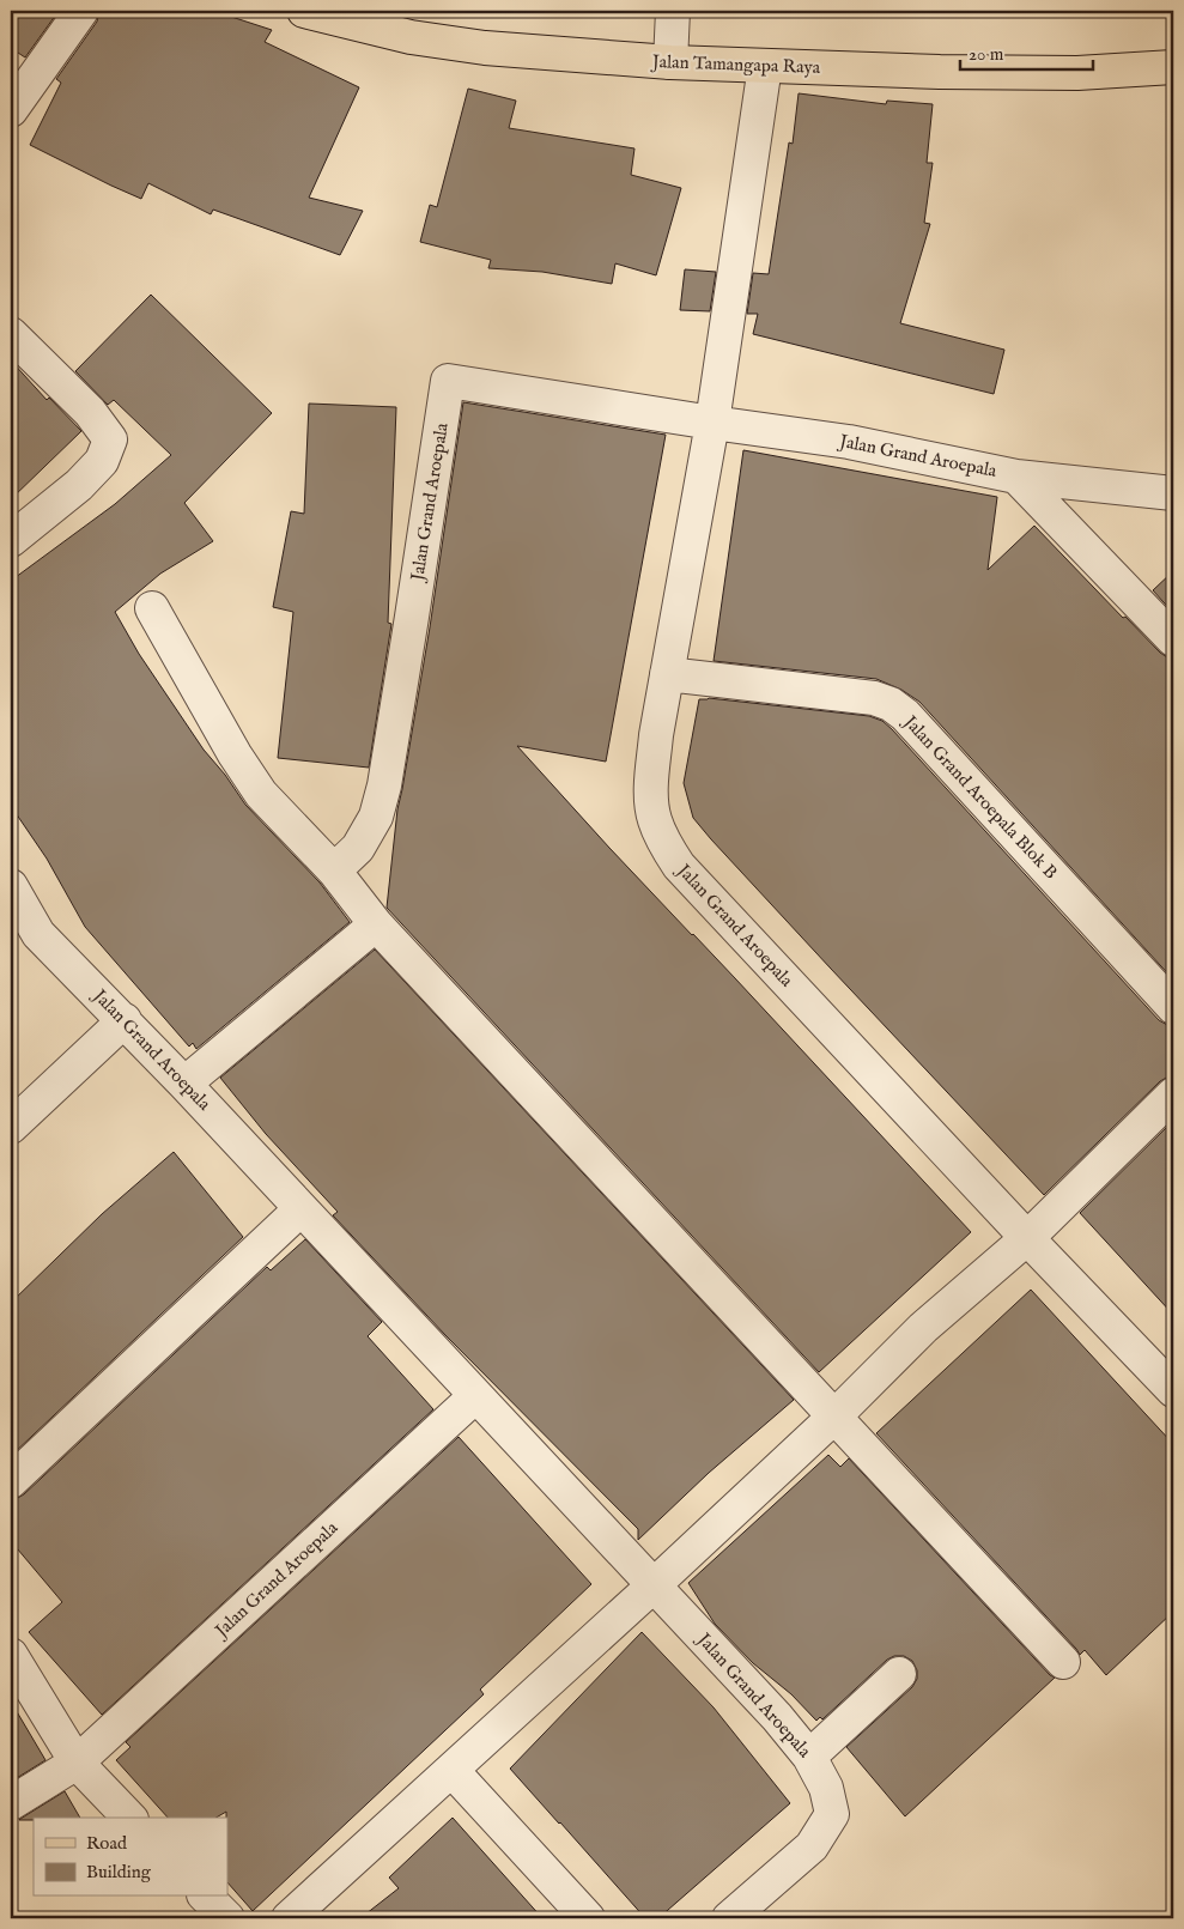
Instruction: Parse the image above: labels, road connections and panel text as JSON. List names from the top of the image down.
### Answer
{
  "streets": {
    "main road": ["Jalan Tamangapa Raya"],
    "street": ["Jalan Grand Aroepala", "Jalan Grand Aroepala Blok B"]
  },
  "crossings": [
    ["Jalan Tamangapa Raya", "Jalan Grand Aroepala"],
    ["Jalan Grand Aroepala", "Jalan Grand Aroepala Blok B"]
  ],
  "legend": ["Road", "Building"],
  "scale_bar": "20 m"
}
